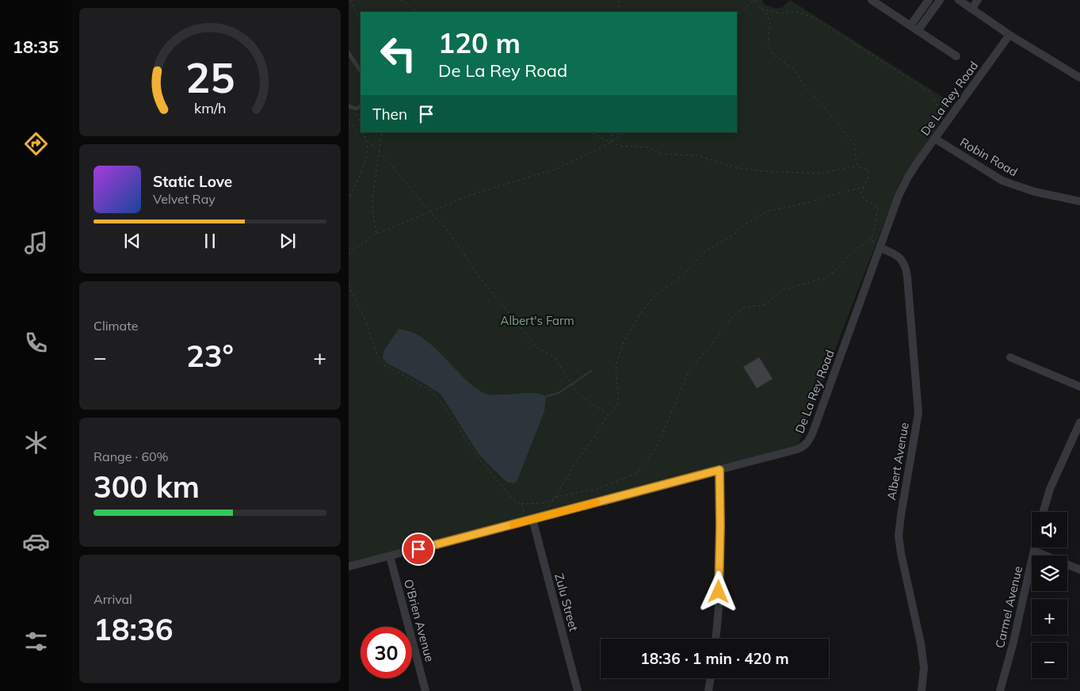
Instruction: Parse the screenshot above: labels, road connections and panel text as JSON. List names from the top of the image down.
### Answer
{
  "streets": {
    "street": [
      "De La Rey Road",
      "Robin Road",
      "Albert Avenue",
      "Zulu Street",
      "Carmel Avenue",
      "O'Brien Avenue"
    ]
  },
  "crossings": [
    ["De La Rey Road", "Robin Road"],
    ["De La Rey Road", "Albert Avenue"],
    ["De La Rey Road", "Zulu Street"],
    ["De La Rey Road", "O'Brien Avenue"]
  ],
  "parks": ["Albert's Farm"],
  "page": {
    "tabs": "18:35",
    "turn": ["120 m", "De La Rey Road"],
    "then": "Then",
    "song": ["Static Love", "Velvet Ray"],
    "tile": [
      "Climate",
      ["Range · 60%", "300 km"],
      ["Arrival", "18:36"]
    ],
    "heat": ["−", "23°", "+"],
    "map_buttons": ["+", "−"],
    "limit": "30",
    "trip": "18:36 · 1 min · 420 m",
    "gauge": ["25", "km/h"]
  }
}
